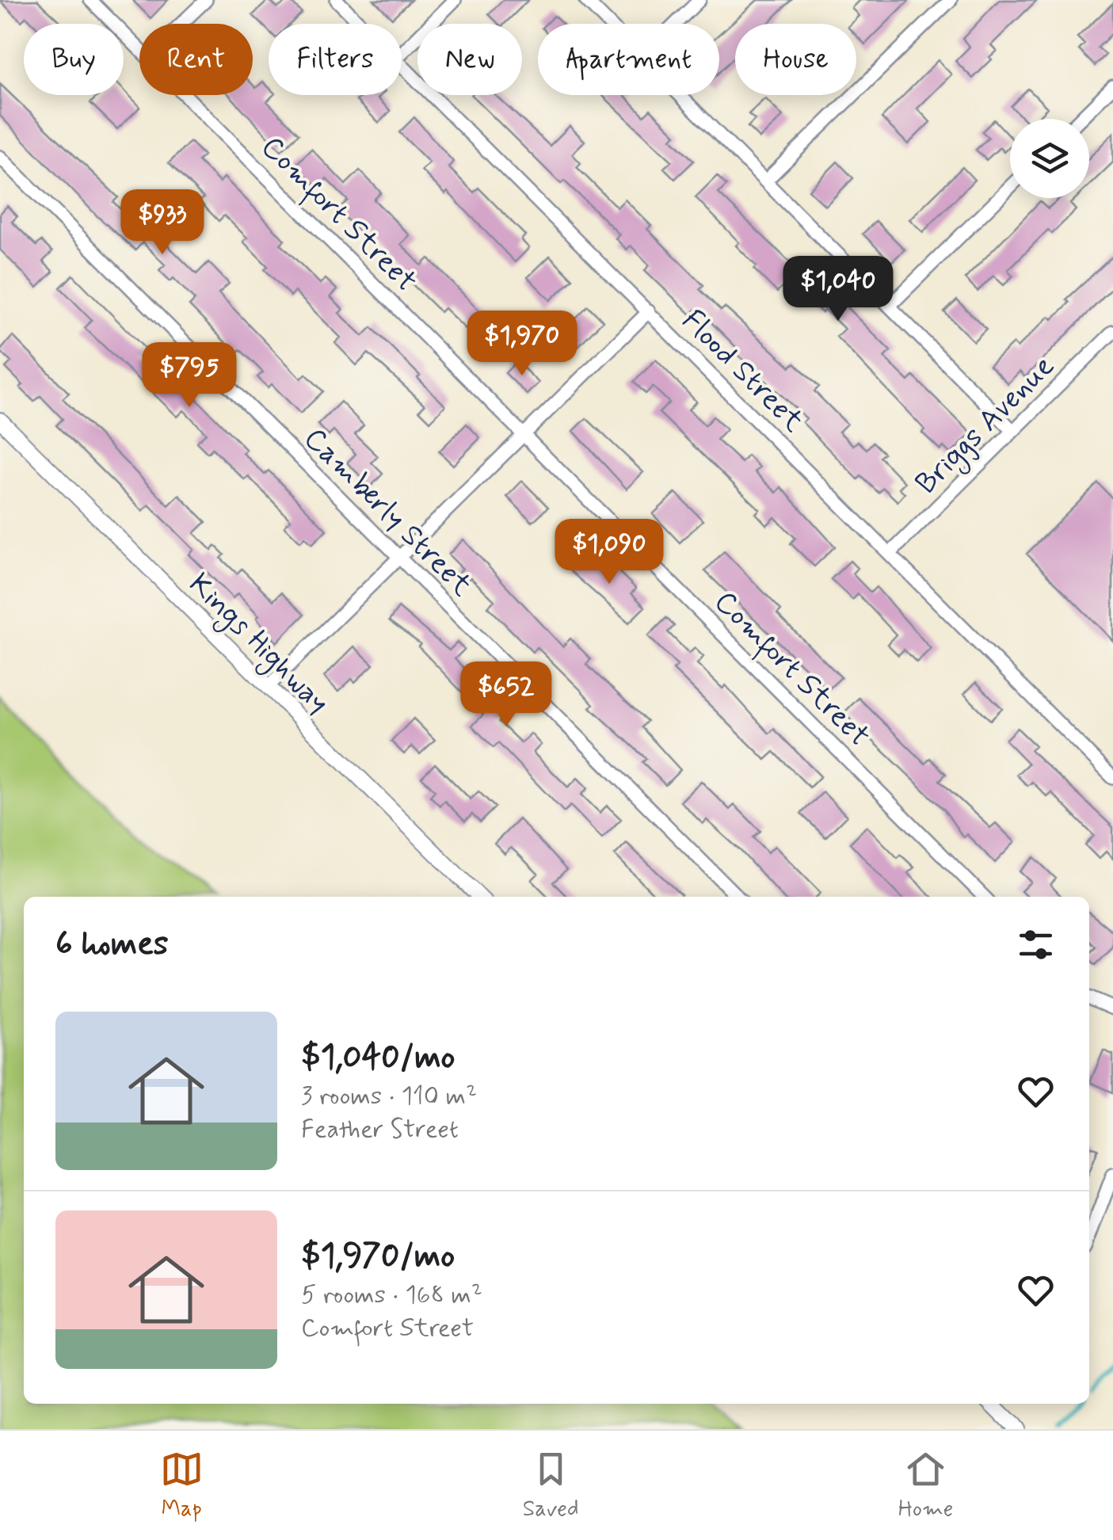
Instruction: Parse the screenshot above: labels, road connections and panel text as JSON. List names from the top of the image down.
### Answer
{
  "streets": {
    "street": [
      "Comfort Street",
      "Flood Street",
      "Briggs Avenue",
      "Camberly Street",
      "Kings Highway"
    ]
  },
  "crossings": [
    ["Flood Street", "Briggs Avenue"]
  ],
  "page": {
    "chip": [
      "Buy",
      "Rent",
      "Filters",
      "New",
      "Apartment",
      "House"
    ],
    "price": [
      "$933",
      "$1,040",
      "$1,970",
      "$795",
      "$1,090",
      "$652"
    ],
    "heading": "6 homes",
    "list": [
      {
        "name": "$1,040/mo",
        "note": "3 rooms · 110 m² · Feather Street"
      },
      {
        "name": "$1,970/mo",
        "note": "5 rooms · 168 m² · Comfort Street"
      }
    ],
    "tabs": ["Map", "Saved", "Home"]
  }
}
